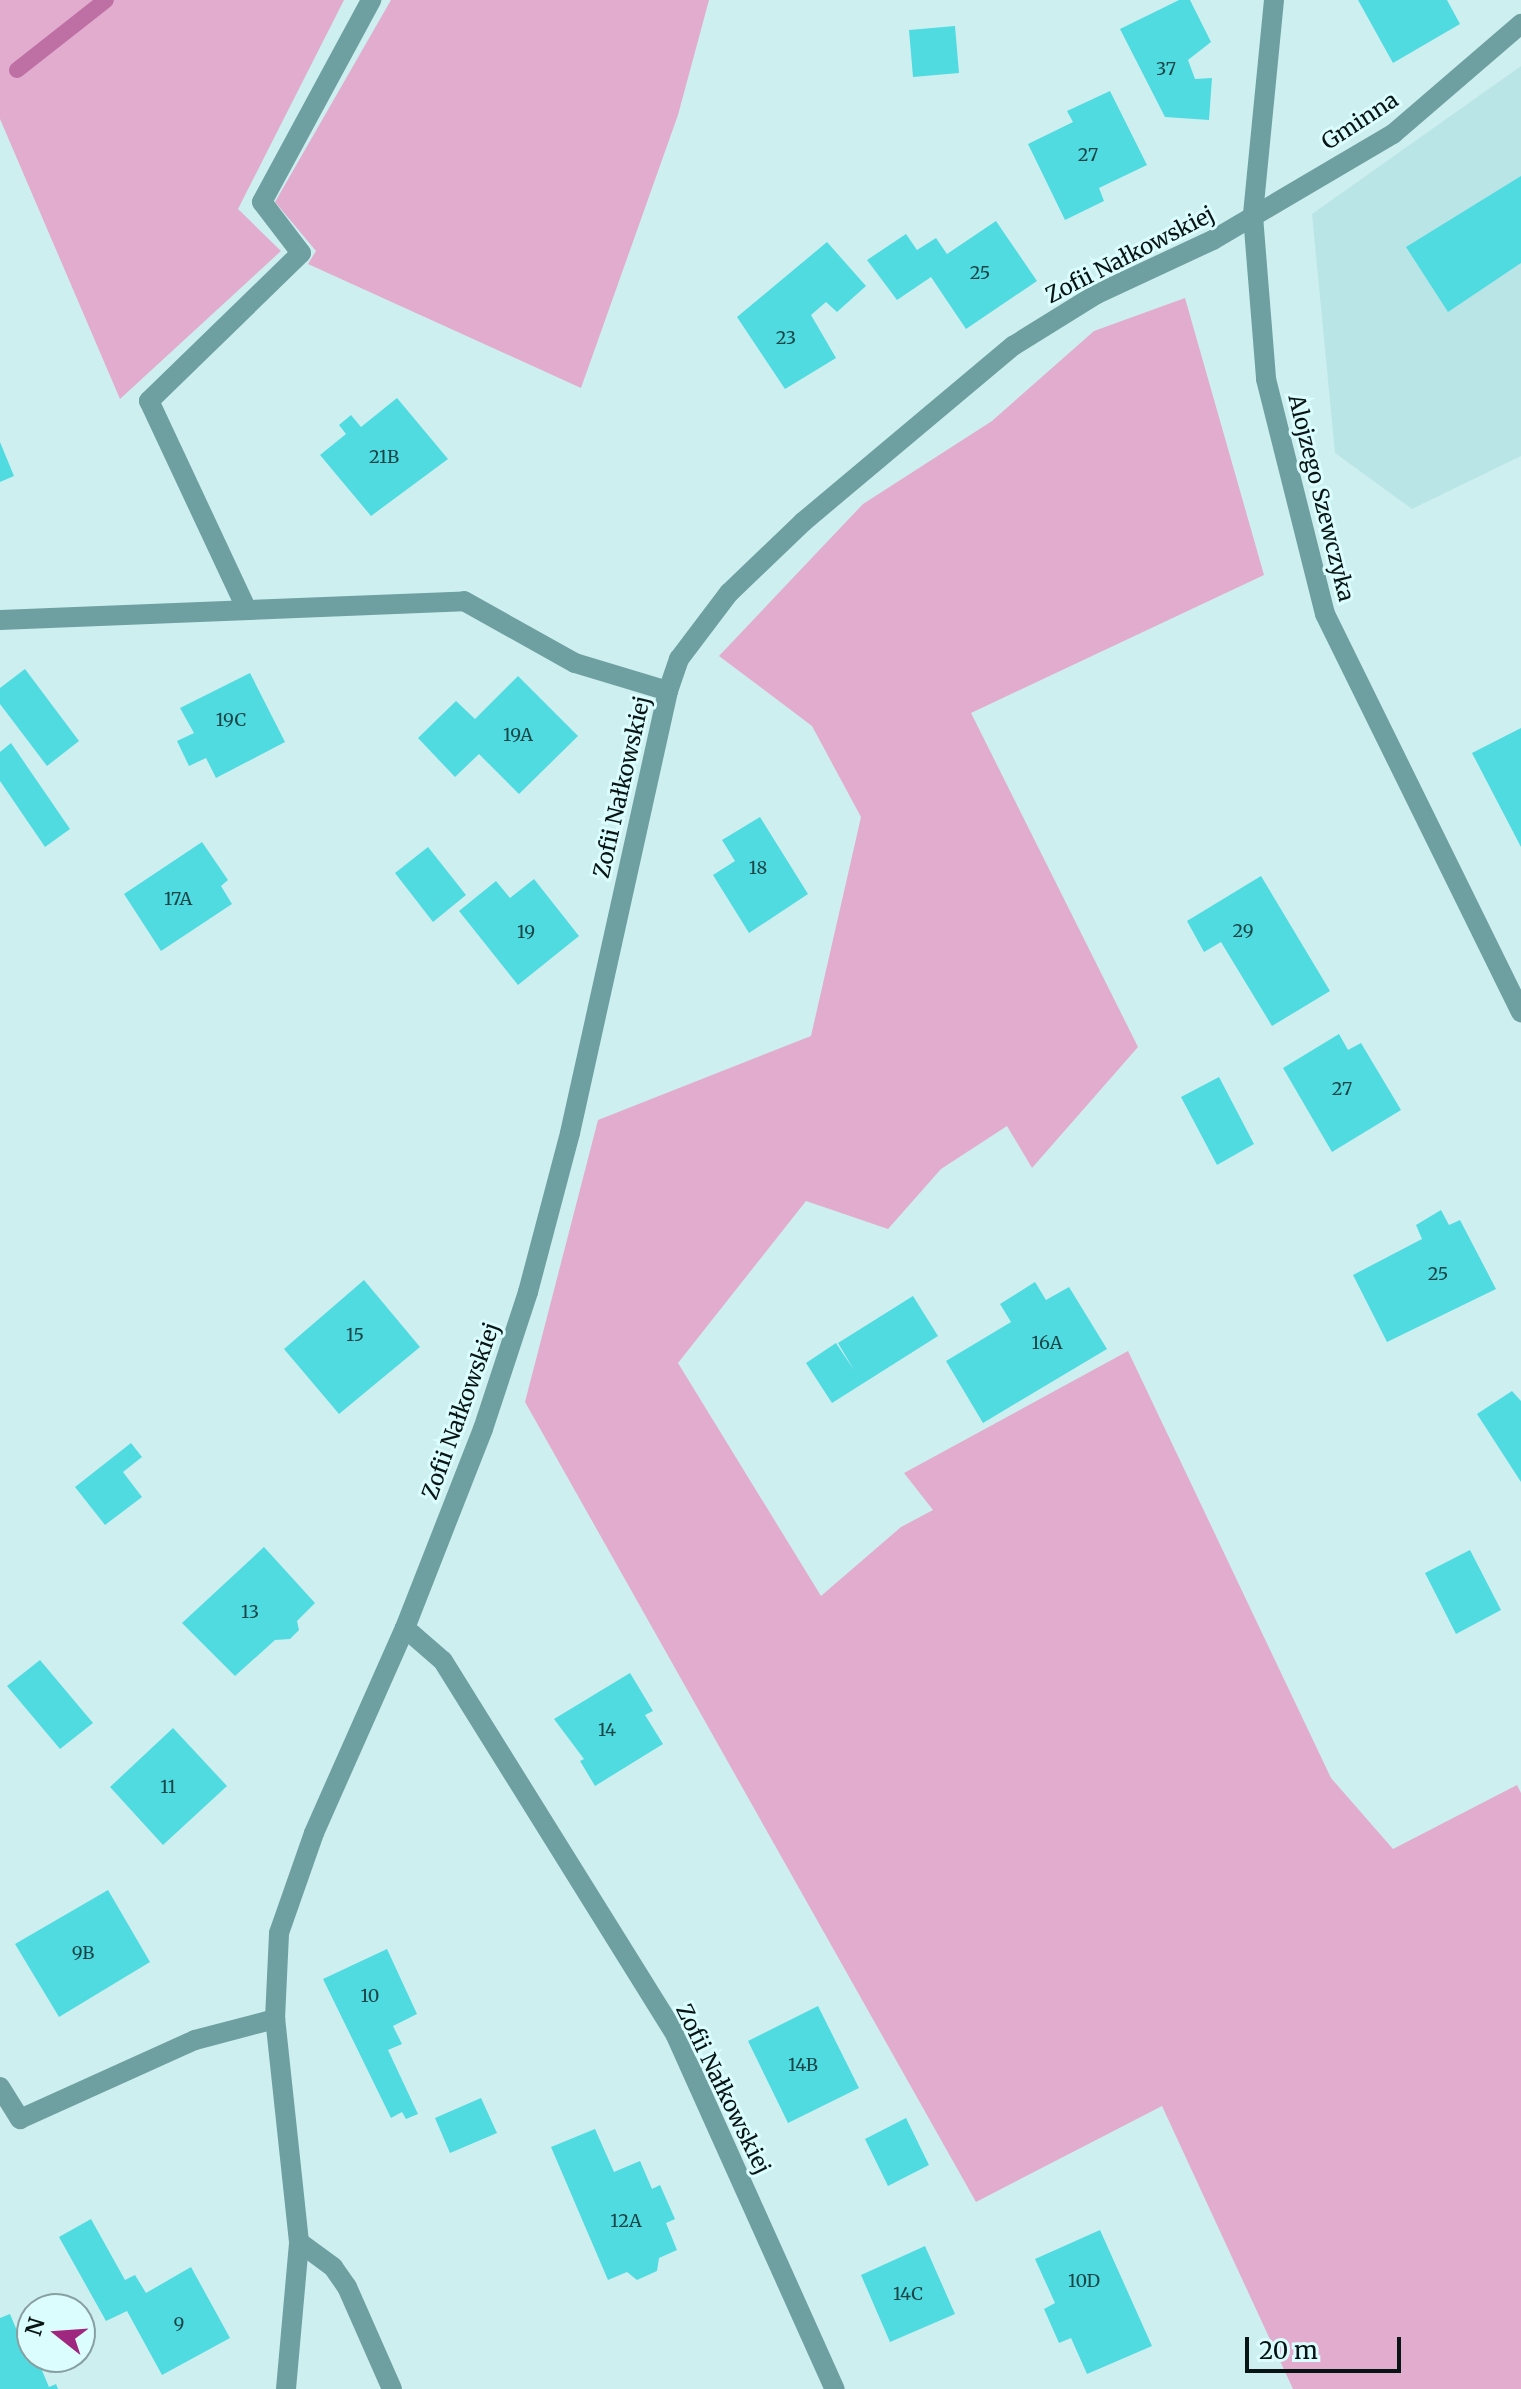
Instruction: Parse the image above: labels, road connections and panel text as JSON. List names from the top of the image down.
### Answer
{
  "streets": {
    "street": ["Gminna", "Zofii Nałkowskiej", "Alojzego Szewczyka"]
  },
  "crossings": [
    ["Gminna", "Zofii Nałkowskiej"],
    ["Gminna", "Alojzego Szewczyka"],
    ["Zofii Nałkowskiej", "Alojzego Szewczyka"]
  ],
  "house_numbers": [
    "37",
    "27",
    "25",
    "23",
    "21B",
    "19C",
    "19A",
    "18",
    "17A",
    "29",
    "19",
    "27",
    "25",
    "15",
    "16A",
    "13",
    "14",
    "11",
    "9B",
    "10",
    "14B",
    "12A",
    "10D",
    "14C",
    "9"
  ],
  "scale_bar": "20 m",
  "north": "left"
}
